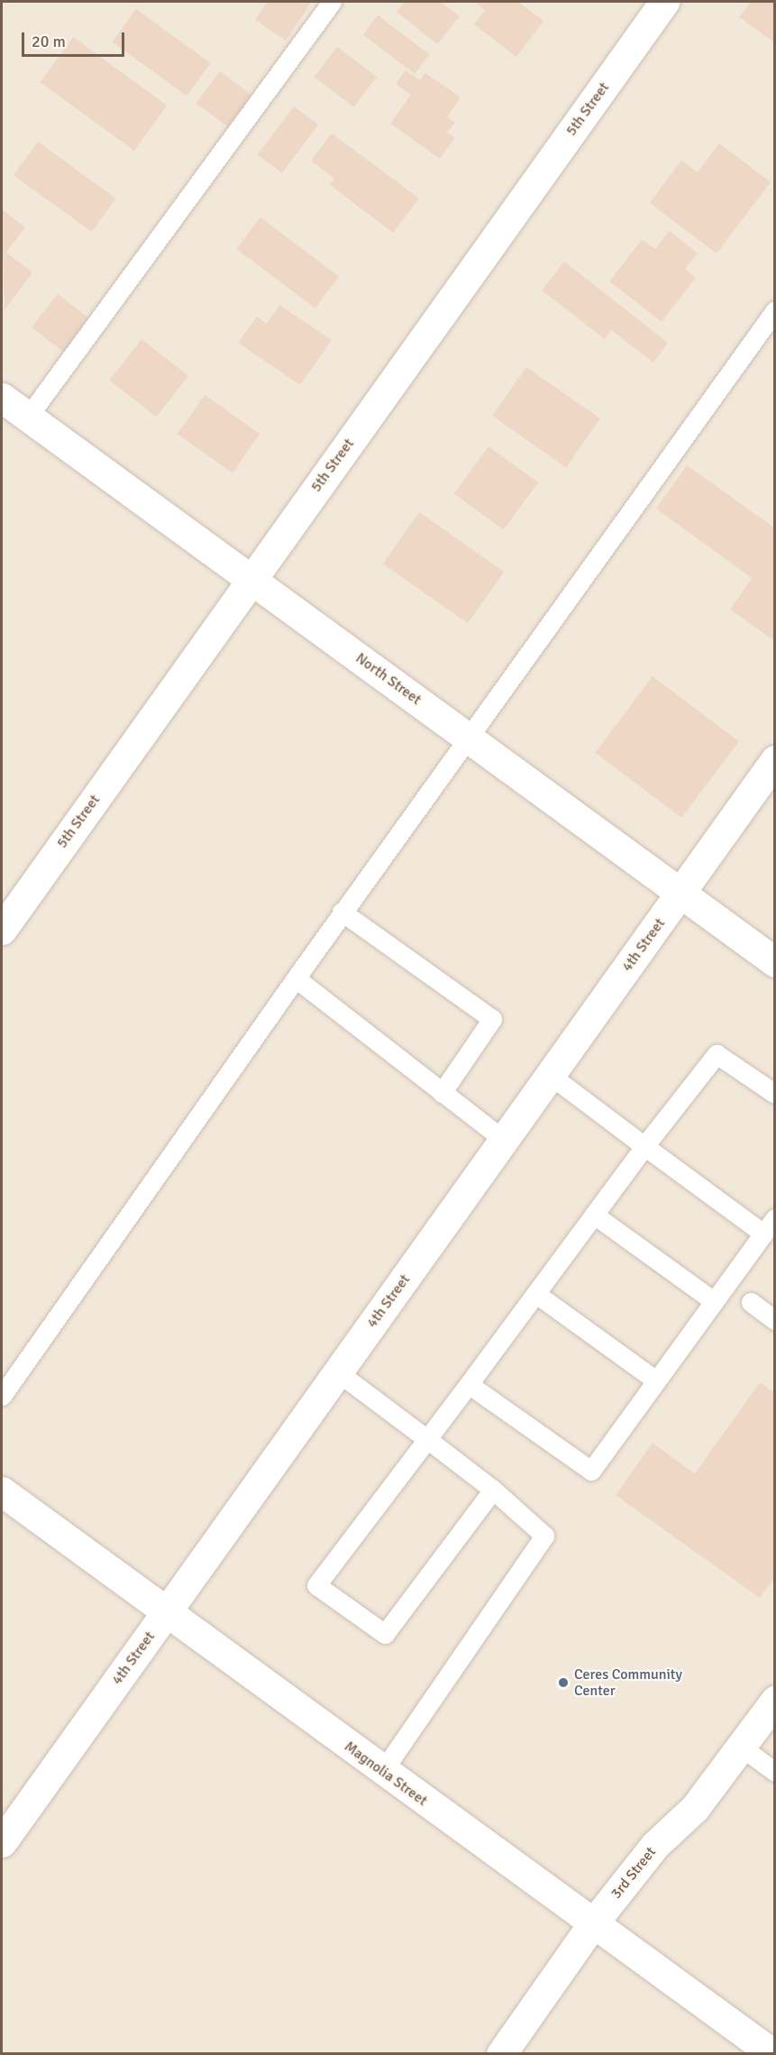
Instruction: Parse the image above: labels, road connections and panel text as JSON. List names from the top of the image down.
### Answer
{
  "streets": {
    "street": [
      "5th Street",
      "North Street",
      "4th Street",
      "Magnolia Street",
      "3rd Street"
    ]
  },
  "crossings": [
    ["5th Street", "North Street"],
    ["North Street", "4th Street"],
    ["4th Street", "Magnolia Street"],
    ["Magnolia Street", "3rd Street"]
  ],
  "places": ["Ceres Community Center"],
  "scale_bar": "20 m"
}
